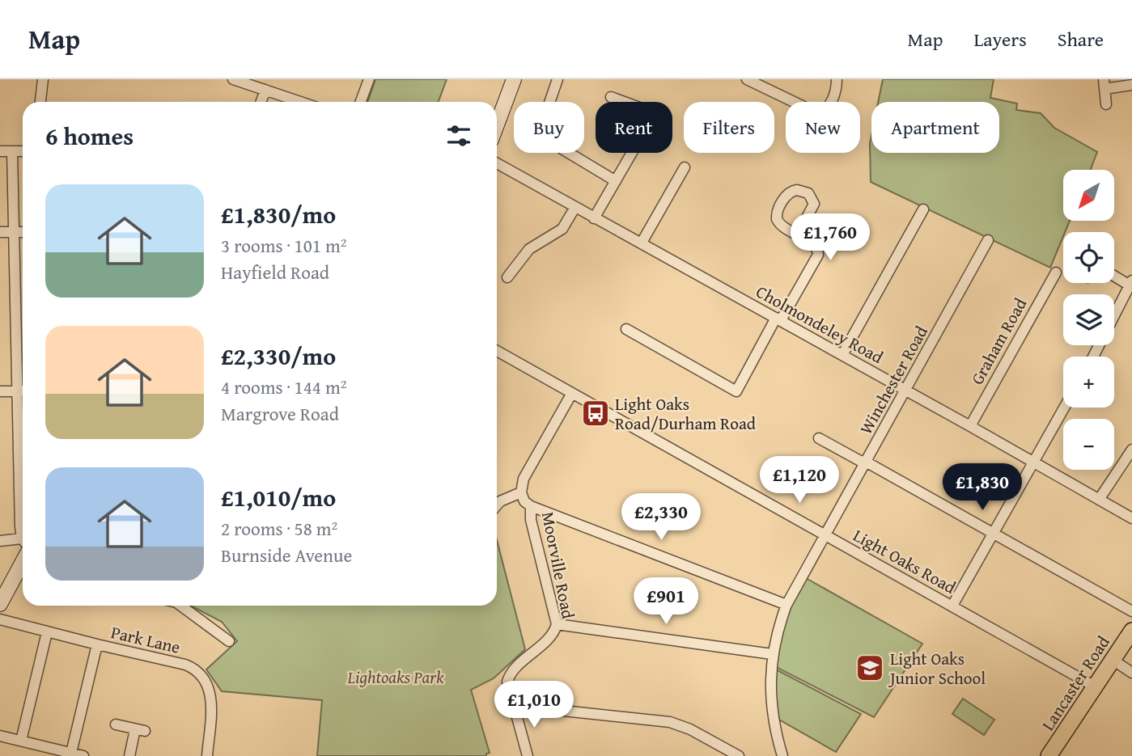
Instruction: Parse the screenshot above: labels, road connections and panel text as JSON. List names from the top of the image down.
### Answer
{
  "streets": {
    "main road": ["Lancaster Road"],
    "street": [
      "Cholmondeley Road",
      "Graham Road",
      "Winchester Road",
      "Light Oaks Road",
      "Moorville Road",
      "Park Lane"
    ]
  },
  "crossings": [
    ["Cholmondeley Road", "Graham Road"],
    ["Cholmondeley Road", "Winchester Road"],
    ["Winchester Road", "Light Oaks Road"],
    ["Light Oaks Road", "Lancaster Road"]
  ],
  "parks": ["Lightoaks Park"],
  "places": {
    "bus stop": ["Light Oaks Road/Durham Road"],
    "school or university": ["Light Oaks Junior School"]
  },
  "north": "bottom left",
  "page": {
    "header": "Map",
    "nav": ["Map", "Layers", "Share"],
    "chip": [
      "Buy",
      "Rent",
      "Filters",
      "New",
      "Apartment"
    ],
    "heading": "6 homes",
    "map_buttons": ["+", "−"],
    "list": [
      {
        "name": "£1,830/mo",
        "note": "3 rooms · 101 m² · Hayfield Road"
      },
      {
        "name": "£2,330/mo",
        "note": "4 rooms · 144 m² · Margrove Road"
      },
      {
        "name": "£1,010/mo",
        "note": "2 rooms · 58 m² · Burnside Avenue"
      }
    ],
    "price": [
      "£1,760",
      "£1,120",
      "£1,830",
      "£2,330",
      "£901",
      "£1,010"
    ]
  }
}
